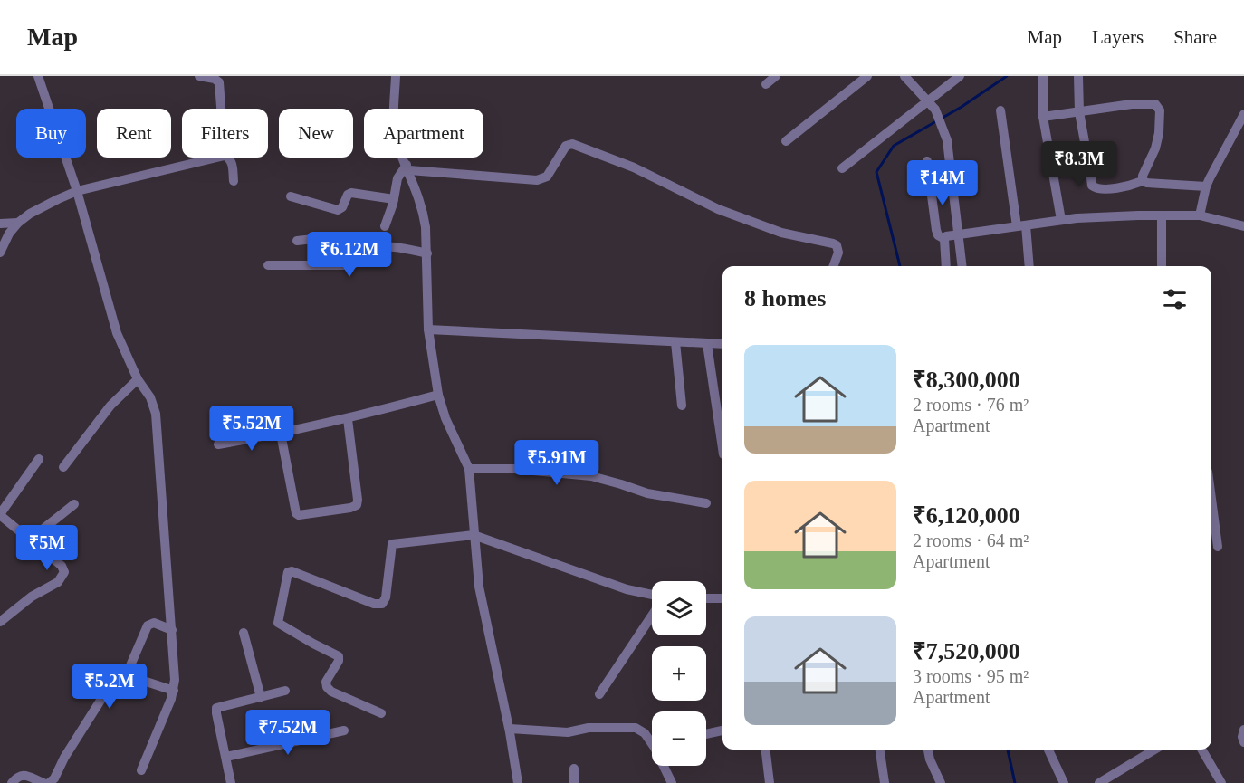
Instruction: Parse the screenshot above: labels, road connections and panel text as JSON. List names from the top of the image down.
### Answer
{
  "page": {
    "header": "Map",
    "nav": ["Map", "Layers", "Share"],
    "chip": [
      "Buy",
      "Rent",
      "Filters",
      "New",
      "Apartment"
    ],
    "price": [
      "₹8.3M",
      "₹14M",
      "₹6.12M",
      "₹5.52M",
      "₹5.91M",
      "₹5M",
      "₹5.2M",
      "₹7.52M"
    ],
    "heading": "8 homes",
    "list": [
      {
        "name": "₹8,300,000",
        "note": "2 rooms · 76 m² · Apartment"
      },
      {
        "name": "₹6,120,000",
        "note": "2 rooms · 64 m² · Apartment"
      },
      {
        "name": "₹7,520,000",
        "note": "3 rooms · 95 m² · Apartment"
      }
    ],
    "map_buttons": ["+", "−"]
  }
}
